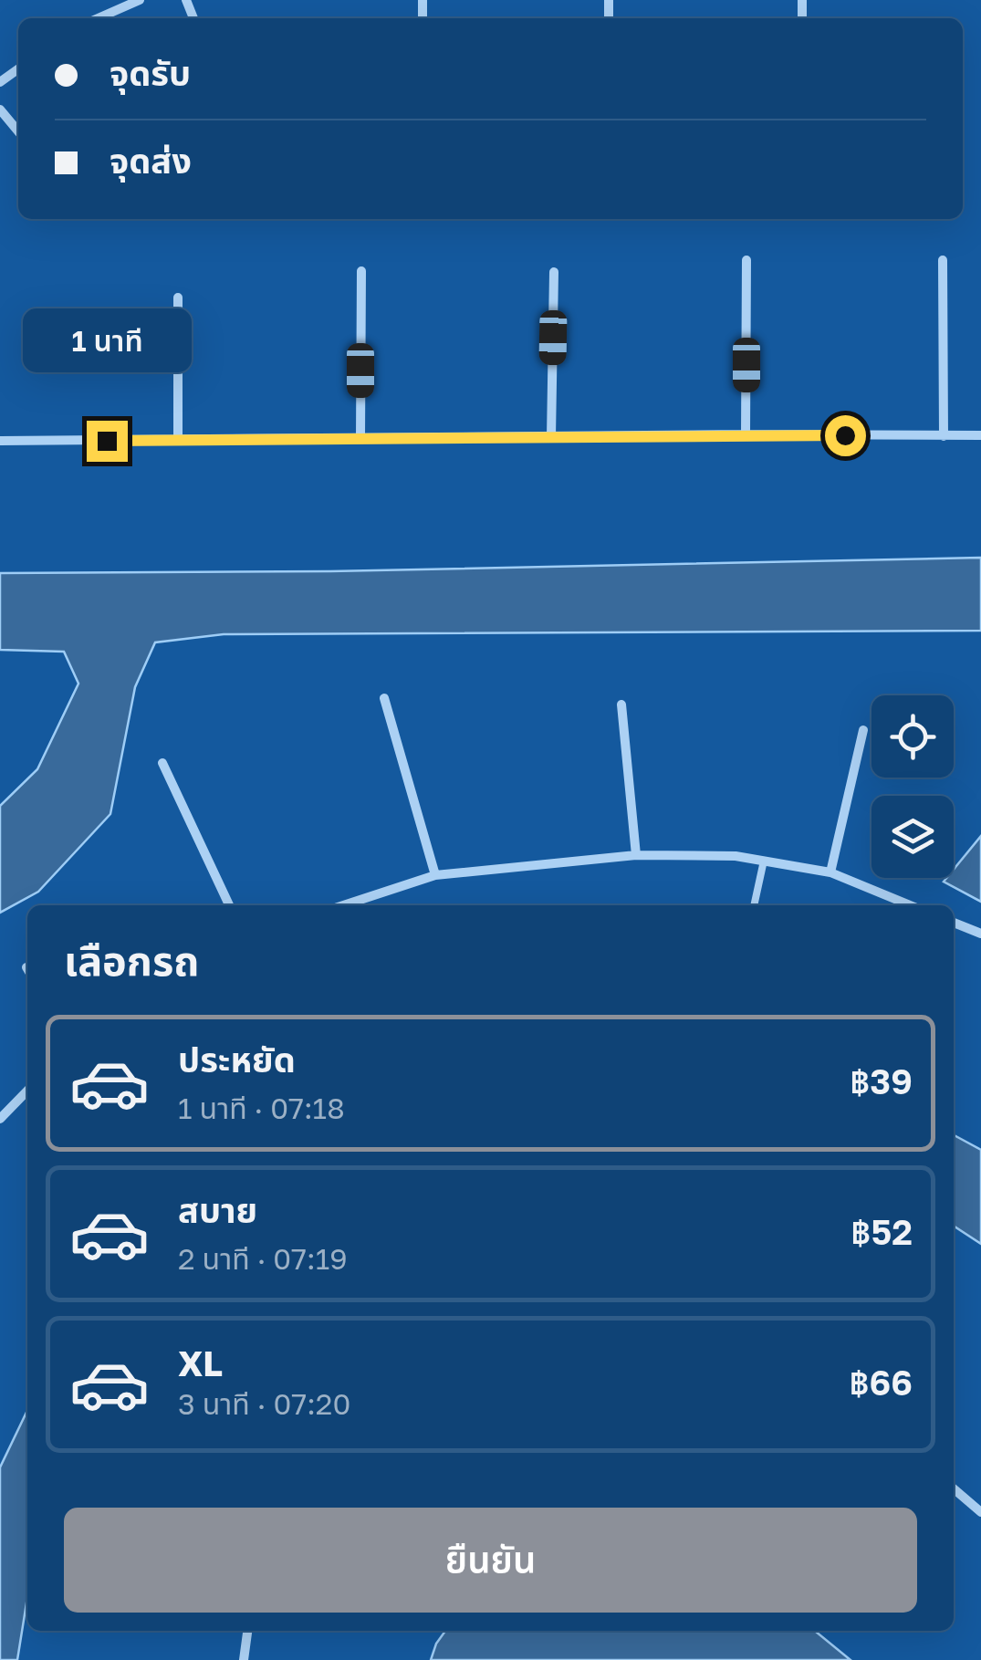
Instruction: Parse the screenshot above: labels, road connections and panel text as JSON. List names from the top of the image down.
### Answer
{
  "page": {
    "banner": ["จุดรับ", "จุดส่ง"],
    "bubble": "1 นาที",
    "heading": "เลือกรถ",
    "list": [
      {
        "name": "ประหยัด",
        "note": "1 นาที · 07:18",
        "value": "฿39"
      },
      {
        "name": "สบาย",
        "note": "2 นาที · 07:19",
        "value": "฿52"
      },
      {
        "name": "XL",
        "note": "3 นาที · 07:20",
        "value": "฿66"
      }
    ],
    "buttons": "ยืนยัน"
  }
}
